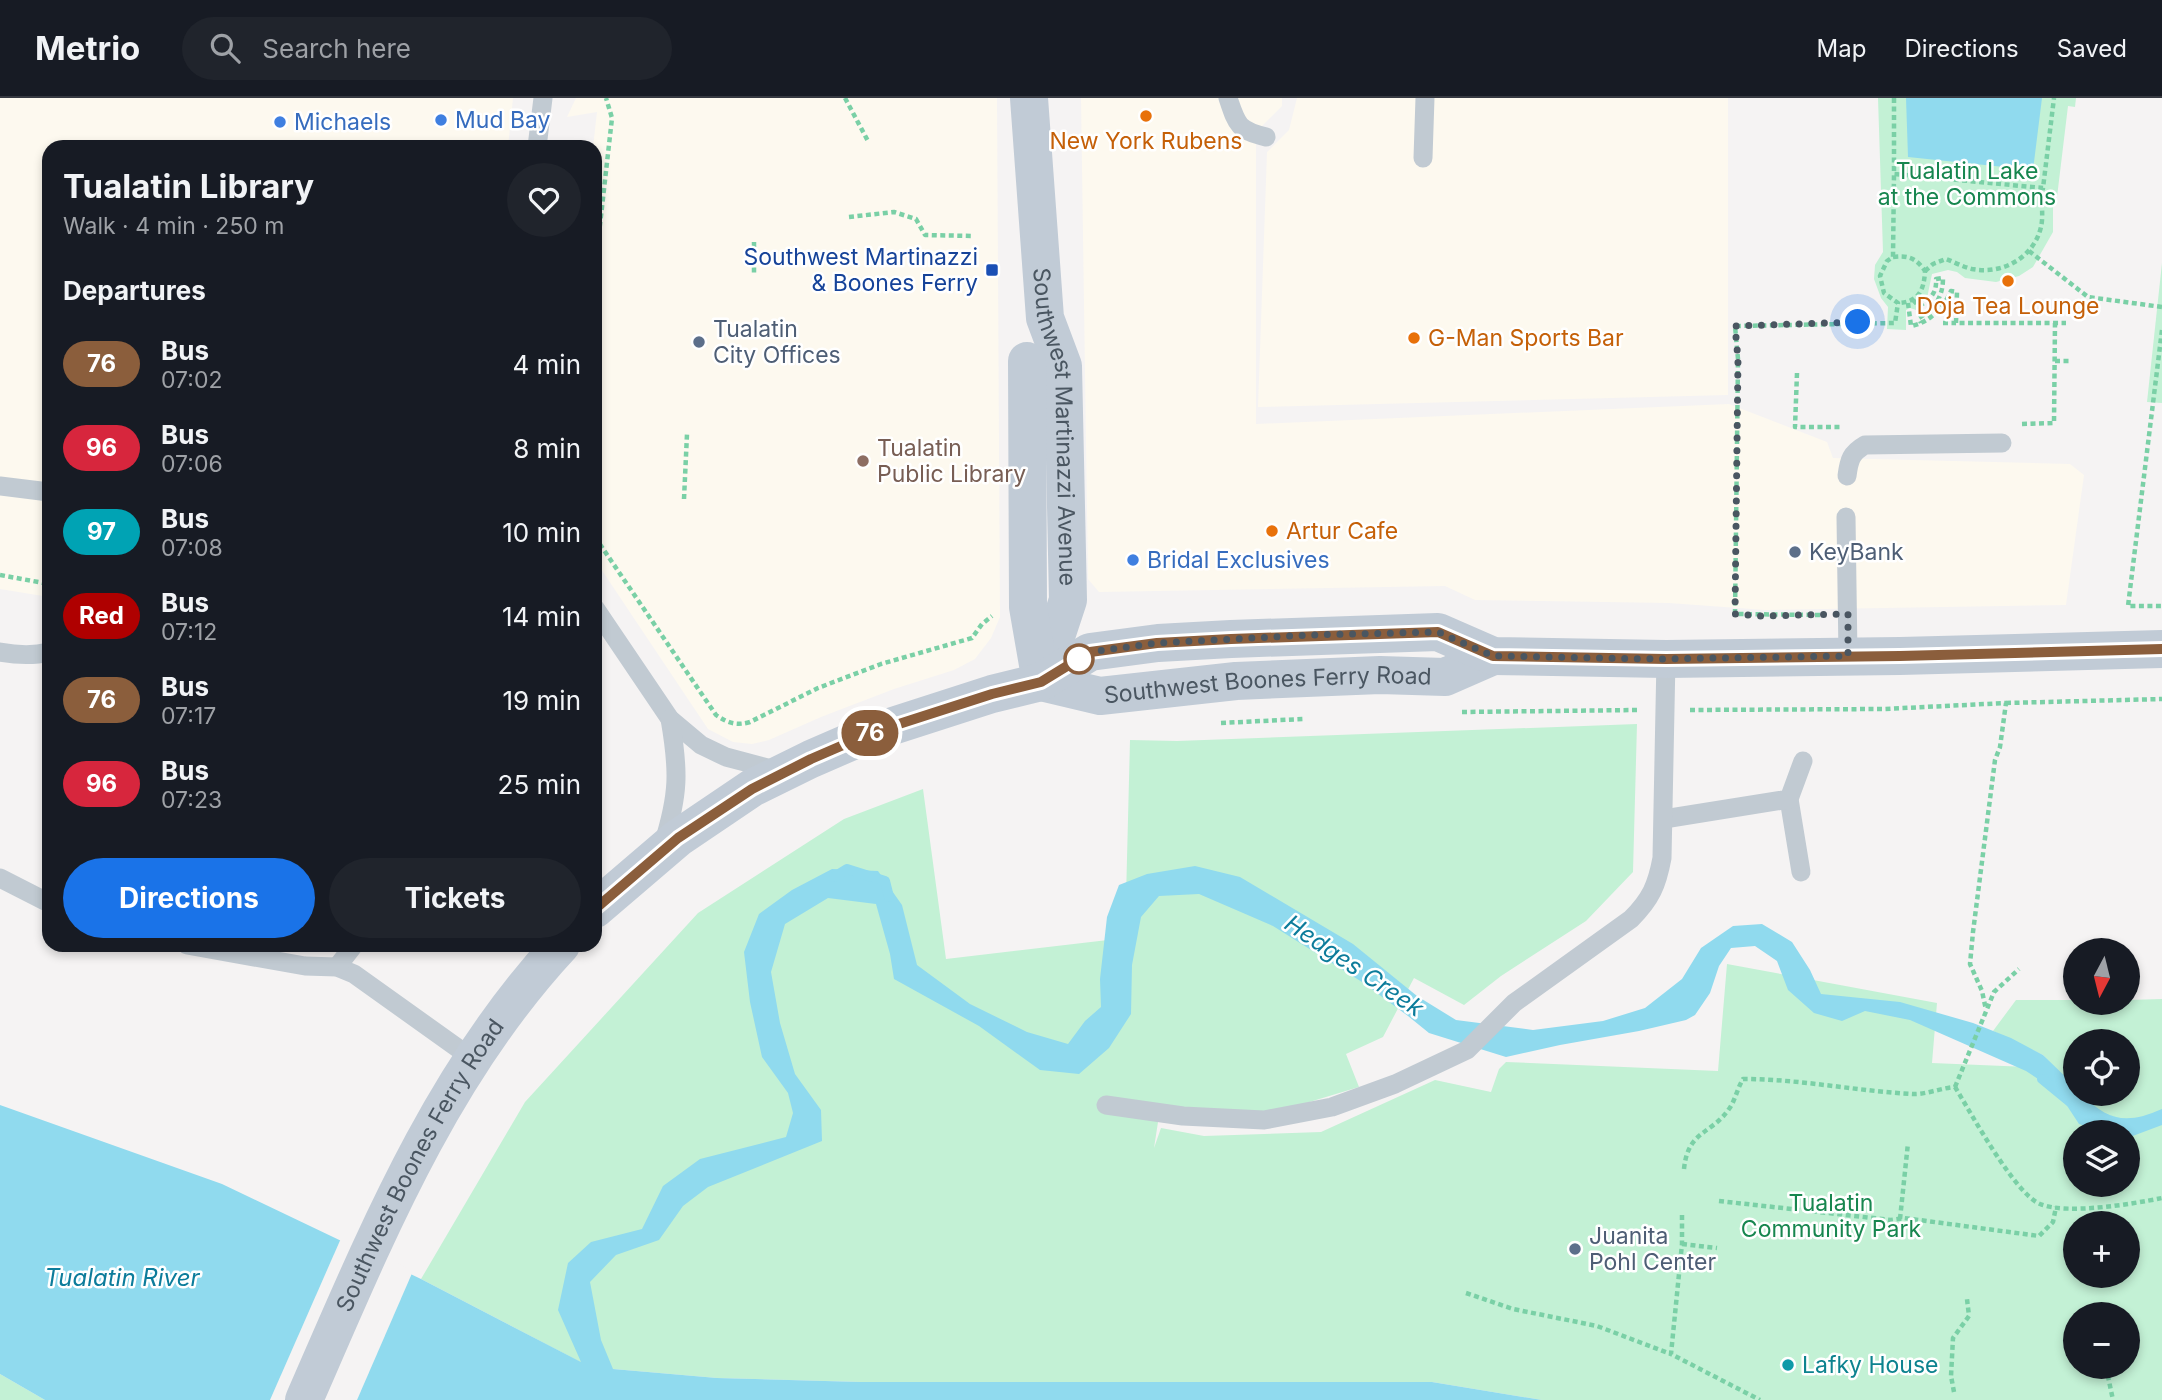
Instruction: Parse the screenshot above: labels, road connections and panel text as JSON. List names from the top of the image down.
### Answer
{
  "streets": {
    "main road": ["Southwest Martinazzi Avenue", "Southwest Boones Ferry Road"]
  },
  "crossings": [
    ["Southwest Martinazzi Avenue", "Southwest Boones Ferry Road"]
  ],
  "water": ["Hedges Creek", "Tualatin River"],
  "parks": ["Tualatin Lake at the Commons", "Tualatin Community Park"],
  "places": {
    "other": [
      "New York Rubens",
      "Mud Bay",
      "Michaels",
      "Doja Tea Lounge",
      "G-Man Sports Bar",
      "Tualatin City Offices",
      "Tualatin Public Library",
      "Artur Cafe",
      "KeyBank",
      "Bridal Exclusives",
      "Juanita Pohl Center",
      "Lafky House"
    ],
    "transit": ["Southwest Martinazzi & Boones Ferry"]
  },
  "lines": ["bus line 76"],
  "north": "bottom",
  "page": {
    "header": "Metrio",
    "search": "Search here",
    "nav": ["Map", "Directions", "Saved"],
    "on_map": "76",
    "heading": [
      ["Tualatin Library", "Walk · 4 min · 250 m"],
      "Departures"
    ],
    "list": [
      {
        "mark": "76",
        "name": "Bus",
        "note": "07:02",
        "value": "4 min"
      },
      {
        "mark": "96",
        "name": "Bus",
        "note": "07:06",
        "value": "8 min"
      },
      {
        "mark": "97",
        "name": "Bus",
        "note": "07:08",
        "value": "10 min"
      },
      {
        "mark": "Red",
        "name": "Bus",
        "note": "07:12",
        "value": "14 min"
      },
      {
        "mark": "76",
        "name": "Bus",
        "note": "07:17",
        "value": "19 min"
      },
      {
        "mark": "96",
        "name": "Bus",
        "note": "07:23",
        "value": "25 min"
      }
    ],
    "buttons": ["Directions", "Tickets"],
    "map_buttons": ["+", "−"]
  }
}
